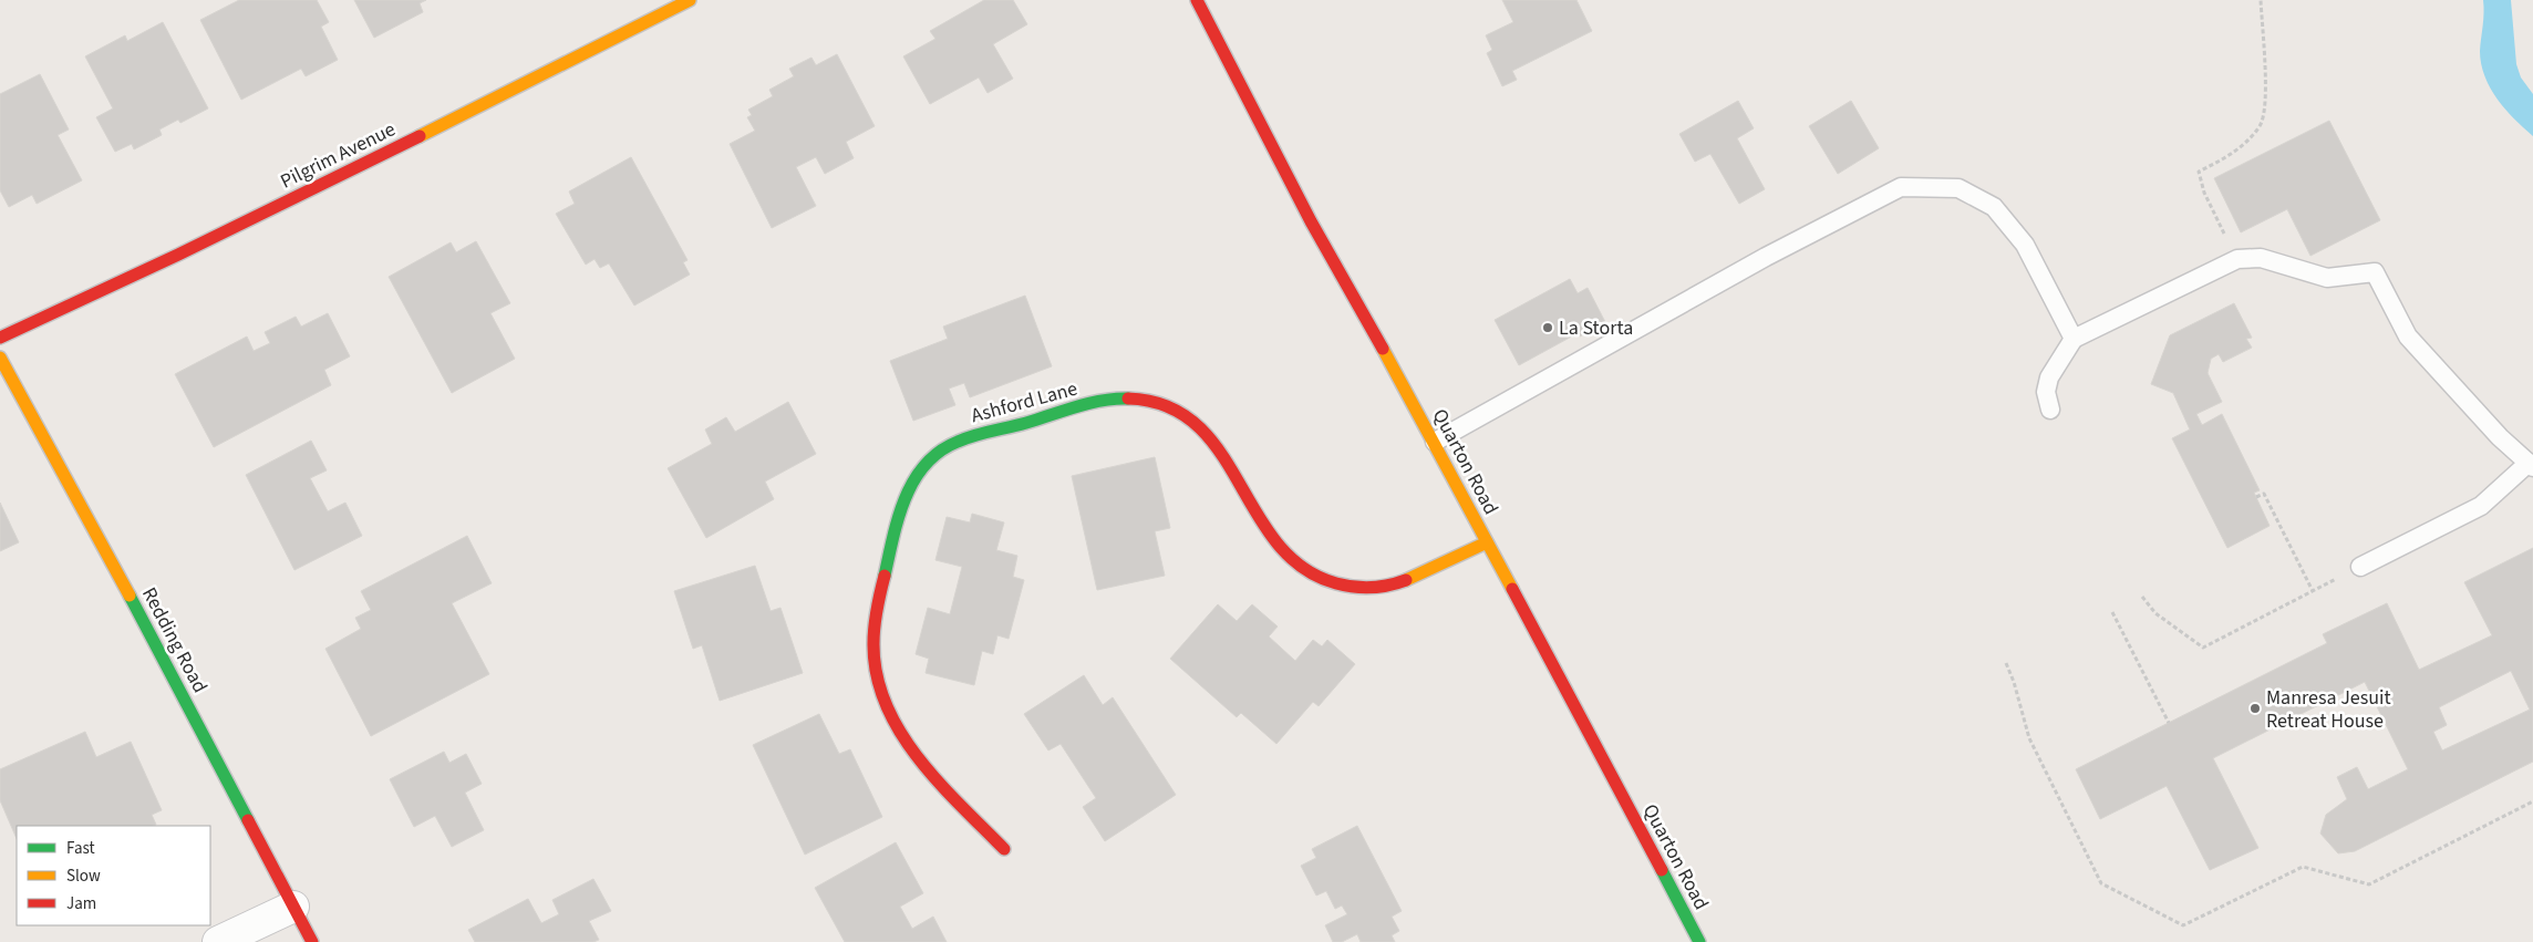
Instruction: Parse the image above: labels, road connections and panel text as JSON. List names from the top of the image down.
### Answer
{
  "streets": {
    "street": [
      "Pilgrim Avenue",
      "Ashford Lane",
      "Quarton Road",
      "Redding Road"
    ]
  },
  "crossings": [
    ["Ashford Lane", "Quarton Road"]
  ],
  "places": ["La Storta", "Manresa Jesuit Retreat House"],
  "legend": ["Fast", "Slow", "Jam"]
}
